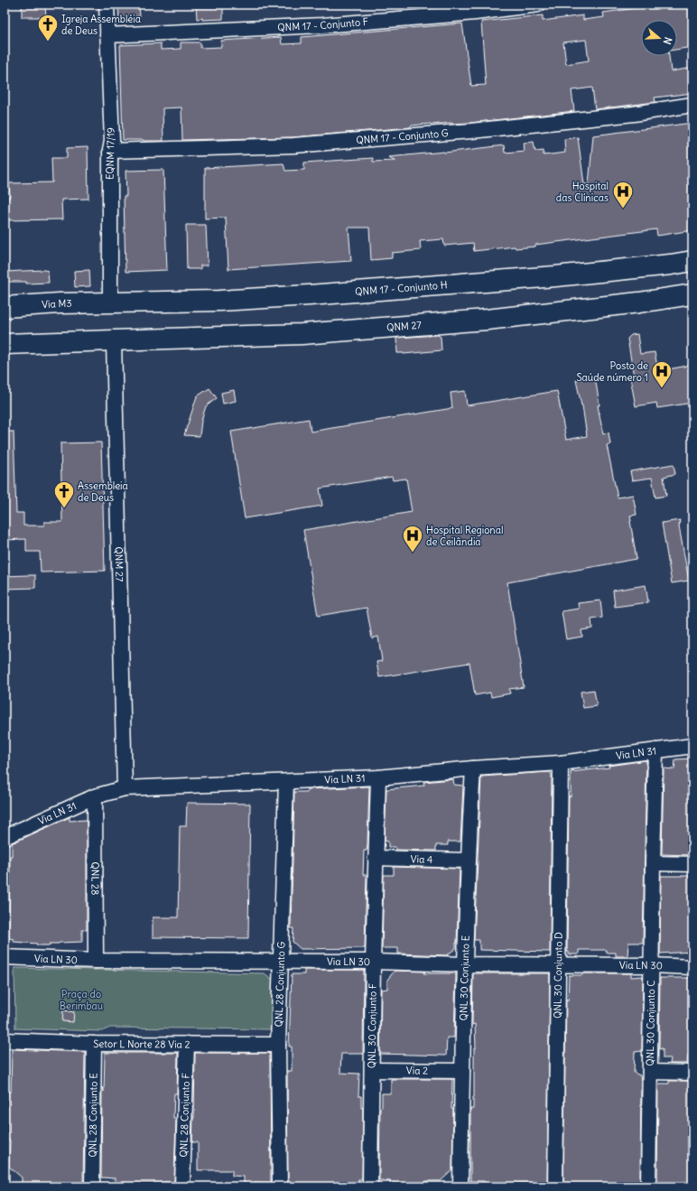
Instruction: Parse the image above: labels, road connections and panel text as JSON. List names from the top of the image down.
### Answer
{
  "streets": {
    "main road": ["QNM 17 - Conjunto H", "Via M3", "QNM 27"],
    "street": [
      "QNM 17 - Conjunto F",
      "QNM 17 - Conjunto G",
      "EQNM 17/19",
      "Via LN 31",
      "Via 4",
      "QNL 28",
      "Via LN 30",
      "QNL 30 Conjunto D",
      "QNL 30 Conjunto E",
      "QNL 28 Conjunto G",
      "QNL 30 Conjunto C",
      "QNL 30 Conjunto F",
      "Setor L Norte 28 Via 2",
      "Via 2",
      "QNL 28 Conjunto E",
      "QNL 28 Conjunto F"
    ]
  },
  "crossings": [
    ["QNM 17 - Conjunto F", "EQNM 17/19"],
    ["QNM 17 - Conjunto G", "EQNM 17/19"],
    ["EQNM 17/19", "QNM 17 - Conjunto H"],
    ["EQNM 17/19", "Via M3"],
    ["QNM 17 - Conjunto H", "Via M3"],
    ["QNM 27", "Via LN 31"],
    ["Via LN 31", "QNL 28"],
    ["Via LN 31", "QNL 30 Conjunto D"],
    ["Via LN 31", "QNL 30 Conjunto E"],
    ["Via LN 31", "QNL 28 Conjunto G"],
    ["Via LN 31", "QNL 30 Conjunto C"],
    ["Via LN 31", "QNL 30 Conjunto F"],
    ["Via 4", "QNL 30 Conjunto E"],
    ["Via 4", "QNL 30 Conjunto F"],
    ["QNL 28", "Via LN 30"],
    ["Via LN 30", "QNL 30 Conjunto D"],
    ["Via LN 30", "QNL 30 Conjunto E"],
    ["Via LN 30", "QNL 28 Conjunto G"],
    ["Via LN 30", "QNL 30 Conjunto C"],
    ["Via LN 30", "QNL 30 Conjunto F"],
    ["QNL 30 Conjunto E", "Via 2"],
    ["QNL 28 Conjunto G", "Setor L Norte 28 Via 2"],
    ["QNL 30 Conjunto F", "Via 2"],
    ["Setor L Norte 28 Via 2", "QNL 28 Conjunto E"],
    ["Setor L Norte 28 Via 2", "QNL 28 Conjunto F"]
  ],
  "parks": ["Praça do Berimbau"],
  "places": {
    "church": ["Igreja Assembléia de Deus", "Assembleia de Deus"],
    "hospital": ["Hospital das Clínicas", "Posto de Saúde número 1", "Hospital Regional de Ceilândia"]
  },
  "north": "right"
}
